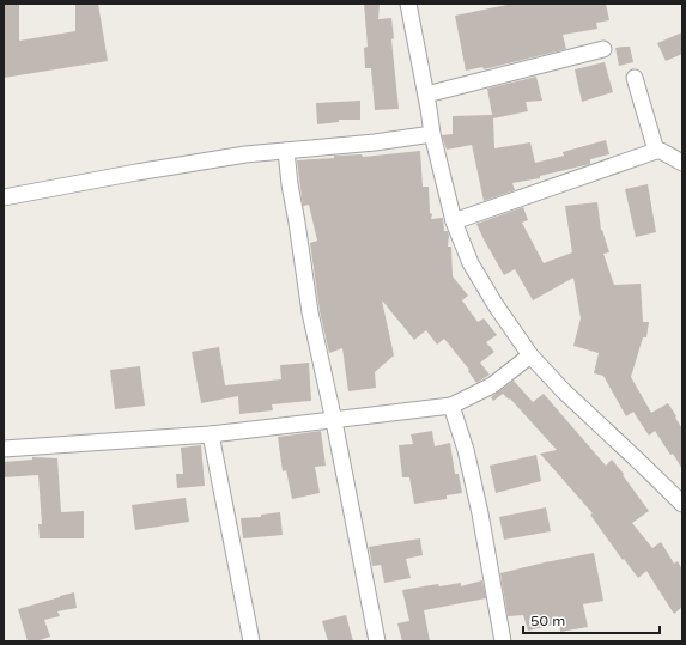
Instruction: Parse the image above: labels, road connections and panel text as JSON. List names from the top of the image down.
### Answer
{
  "scale_bar": "50 m"
}
